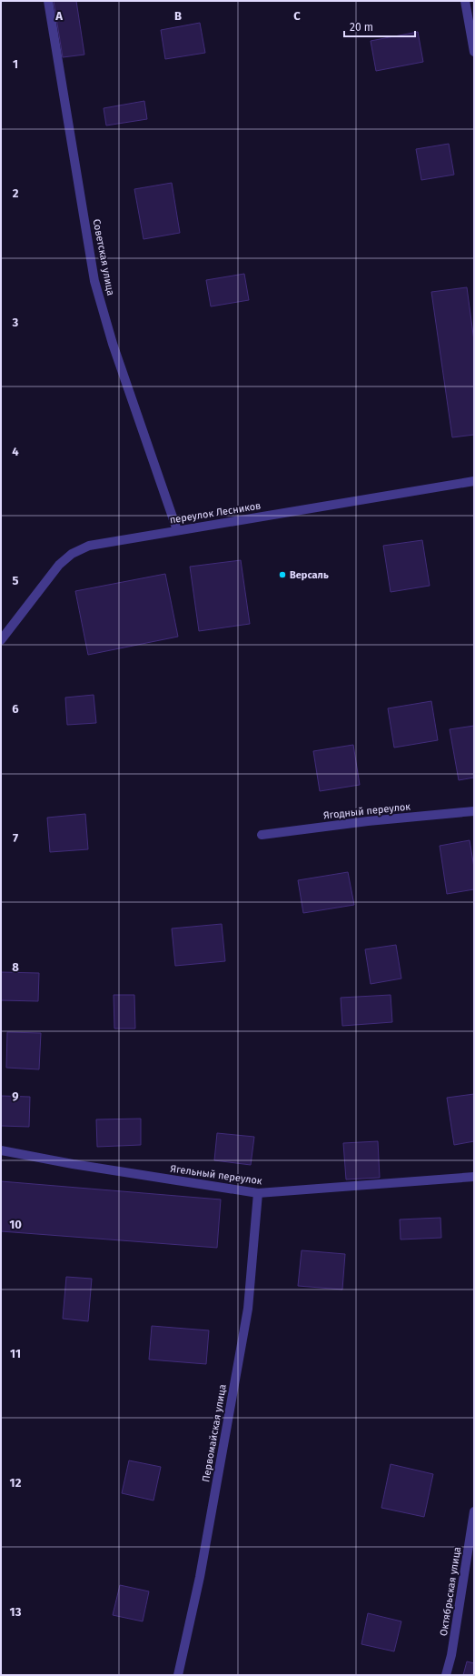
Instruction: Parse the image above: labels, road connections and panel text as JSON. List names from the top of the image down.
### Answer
{
  "streets": {
    "street": [
      "Советская улица",
      "переулок Лесников",
      "Ягодный переулок",
      "Ягельный переулок",
      "Первомайская улица",
      "Октябрьская улица"
    ]
  },
  "crossings": [
    ["Советская улица", "переулок Лесников"],
    ["Ягельный переулок", "Первомайская улица"]
  ],
  "places": ["Версаль"],
  "scale_bar": "20 m",
  "grid": {
    "columns": ["A", "B", "C"],
    "rows": [
      "1",
      "2",
      "3",
      "4",
      "5",
      "6",
      "7",
      "8",
      "9",
      "10",
      "11",
      "12",
      "13"
    ]
  }
}
